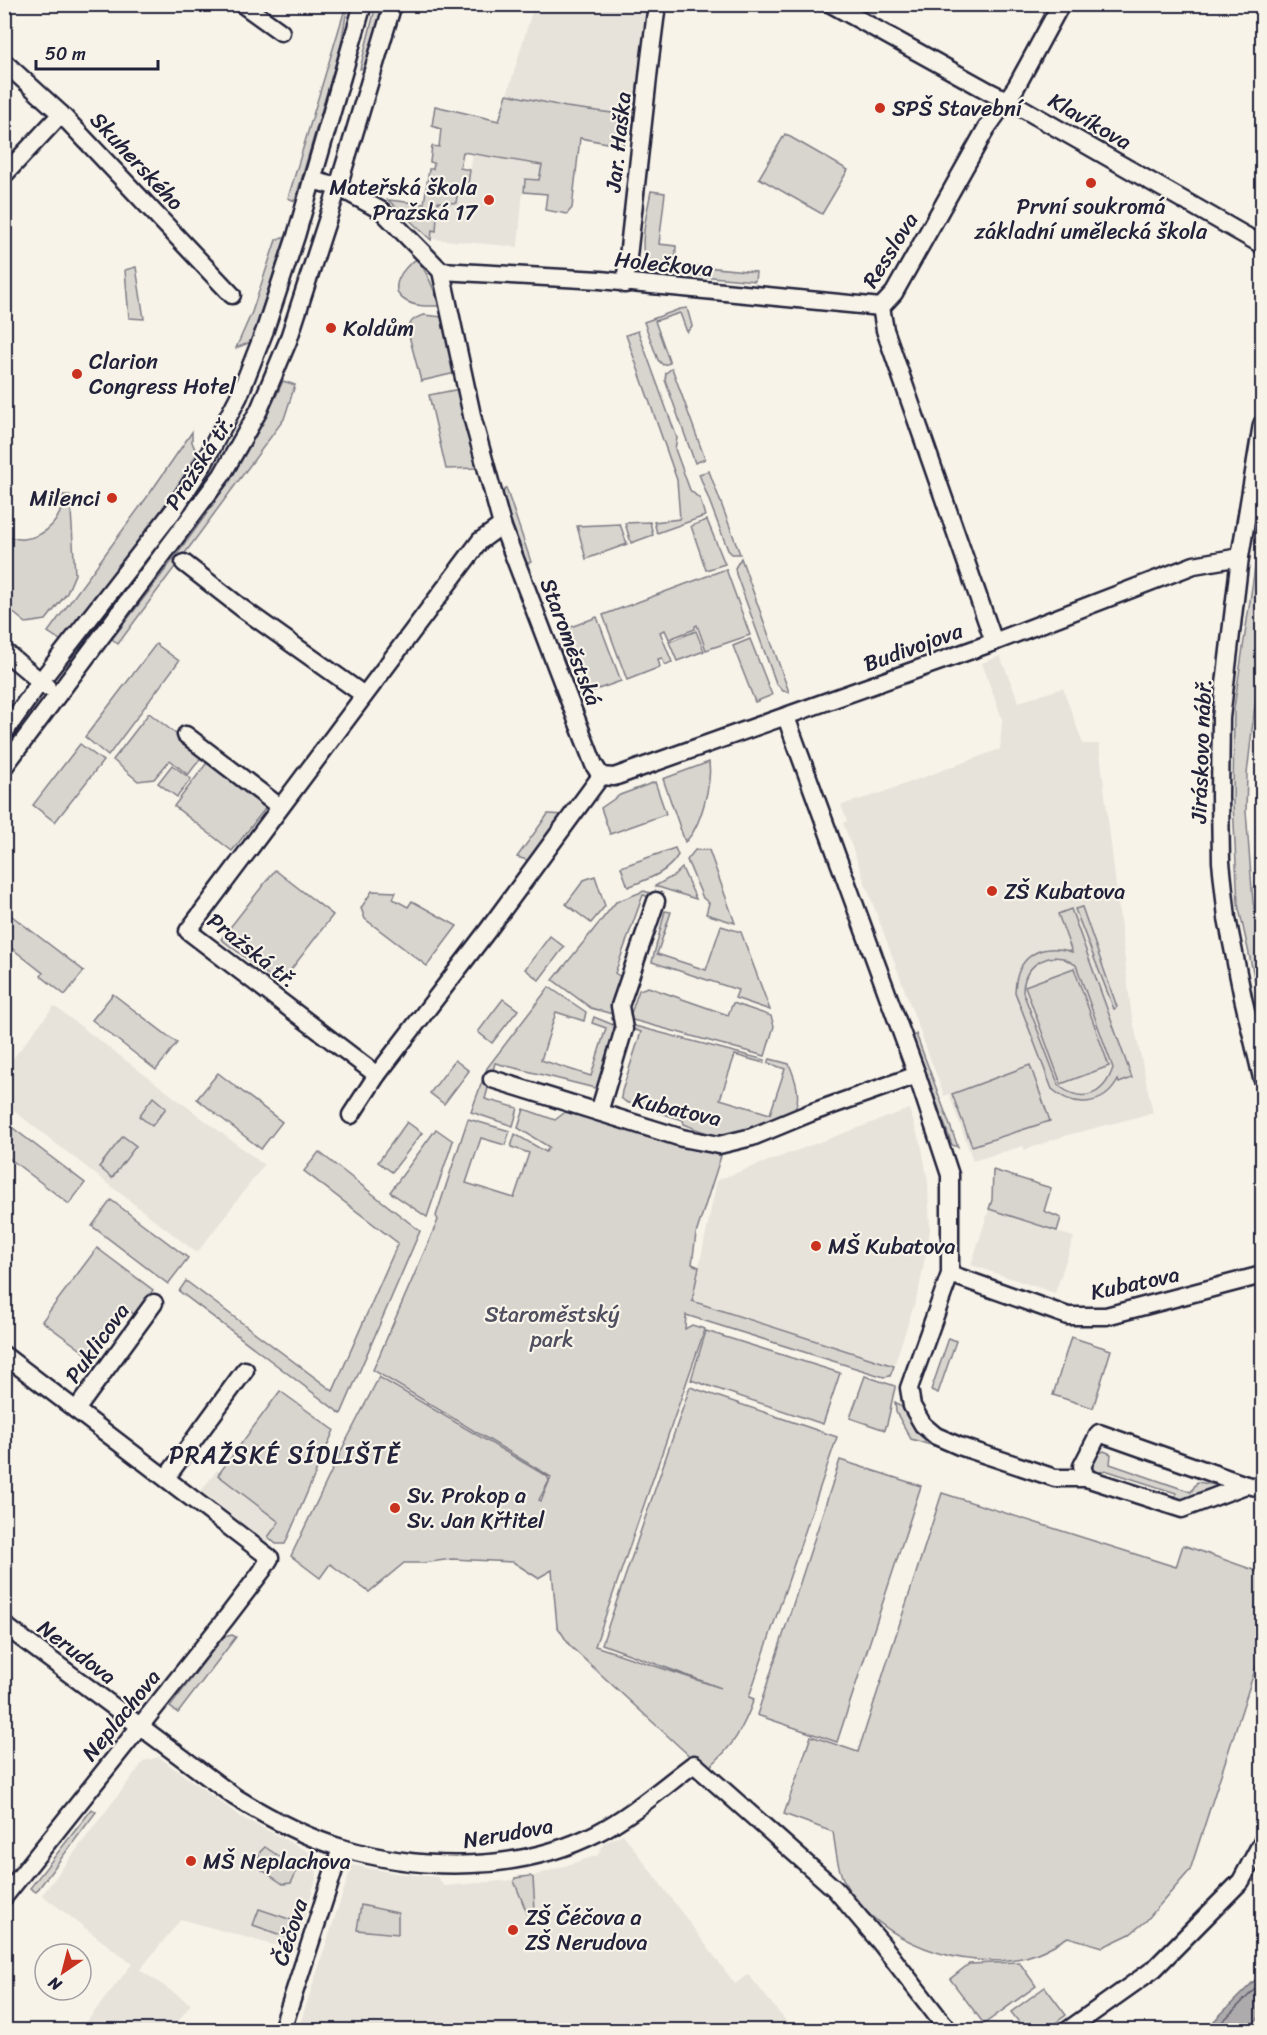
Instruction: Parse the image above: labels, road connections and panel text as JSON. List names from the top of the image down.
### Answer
{
  "streets": {
    "street": [
      "Klavíkova",
      "Jar. Haška",
      "Skuherského",
      "Resslova",
      "Holečkova",
      "Pražská tř.",
      "Staroměstská",
      "Budivojova",
      "Jiráskovo nábř.",
      "Kubatova",
      "Puklicova",
      "Nerudova",
      "Neplachova",
      "Čéčova"
    ]
  },
  "crossings": [
    ["Klavíkova", "Resslova"],
    ["Jar. Haška", "Holečkova"],
    ["Resslova", "Holečkova"],
    ["Resslova", "Budivojova"],
    ["Holečkova", "Staroměstská"],
    ["Pražská tř.", "Staroměstská"],
    ["Staroměstská", "Budivojova"],
    ["Budivojova", "Jiráskovo nábř."],
    ["Puklicova", "Neplachova"],
    ["Nerudova", "Neplachova"],
    ["Nerudova", "Čéčova"]
  ],
  "districts": ["PRAŽSKÉ SÍDLIŠTĚ"],
  "parks": ["Staroměstský park"],
  "places": [
    "SPŠ Stavební",
    "První soukromá základní umělecká škola",
    "Mateřská škola Pražská 17",
    "Koldům",
    "Clarion Congress Hotel",
    "Milenci",
    "ZŠ Kubatova",
    "MŠ Kubatova",
    "Sv. Prokop a Sv. Jan Křtitel",
    "MŠ Neplachova",
    "ZŠ Čéčova a ZŠ Nerudova"
  ],
  "scale_bar": "50 m",
  "north": "bottom left"
}
